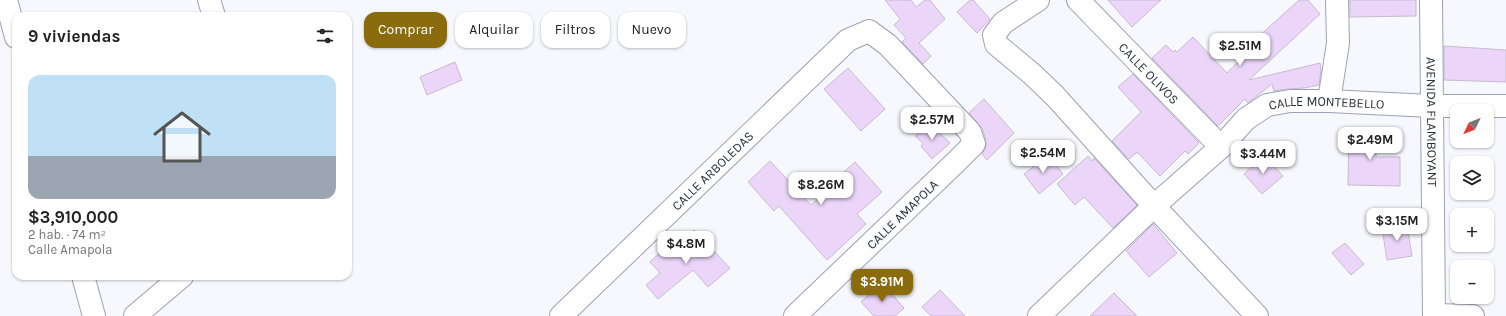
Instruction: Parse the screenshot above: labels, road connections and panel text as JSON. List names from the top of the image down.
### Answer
{
  "streets": {
    "street": [
      "CALLE OLIVOS",
      "CALLE MONTEBELLO",
      "AVENIDA FLAMBOYANT",
      "CALLE ARBOLEDAS",
      "CALLE AMAPOLA"
    ]
  },
  "crossings": [
    ["CALLE OLIVOS", "CALLE MONTEBELLO"],
    ["CALLE MONTEBELLO", "AVENIDA FLAMBOYANT"],
    ["CALLE ARBOLEDAS", "CALLE AMAPOLA"]
  ],
  "north": "bottom left",
  "page": {
    "chip": [
      "Comprar",
      "Alquilar",
      "Filtros",
      "Nuevo"
    ],
    "heading": "9 viviendas",
    "price": [
      "$2.51M",
      "$2.57M",
      "$2.49M",
      "$2.54M",
      "$3.44M",
      "$8.26M",
      "$3.15M",
      "$4.8M",
      "$3.91M"
    ],
    "list": [
      {
        "name": "$3,910,000",
        "note": "2 hab. · 74 m² · Calle Amapola"
      }
    ],
    "map_buttons": ["+", "−"]
  }
}
